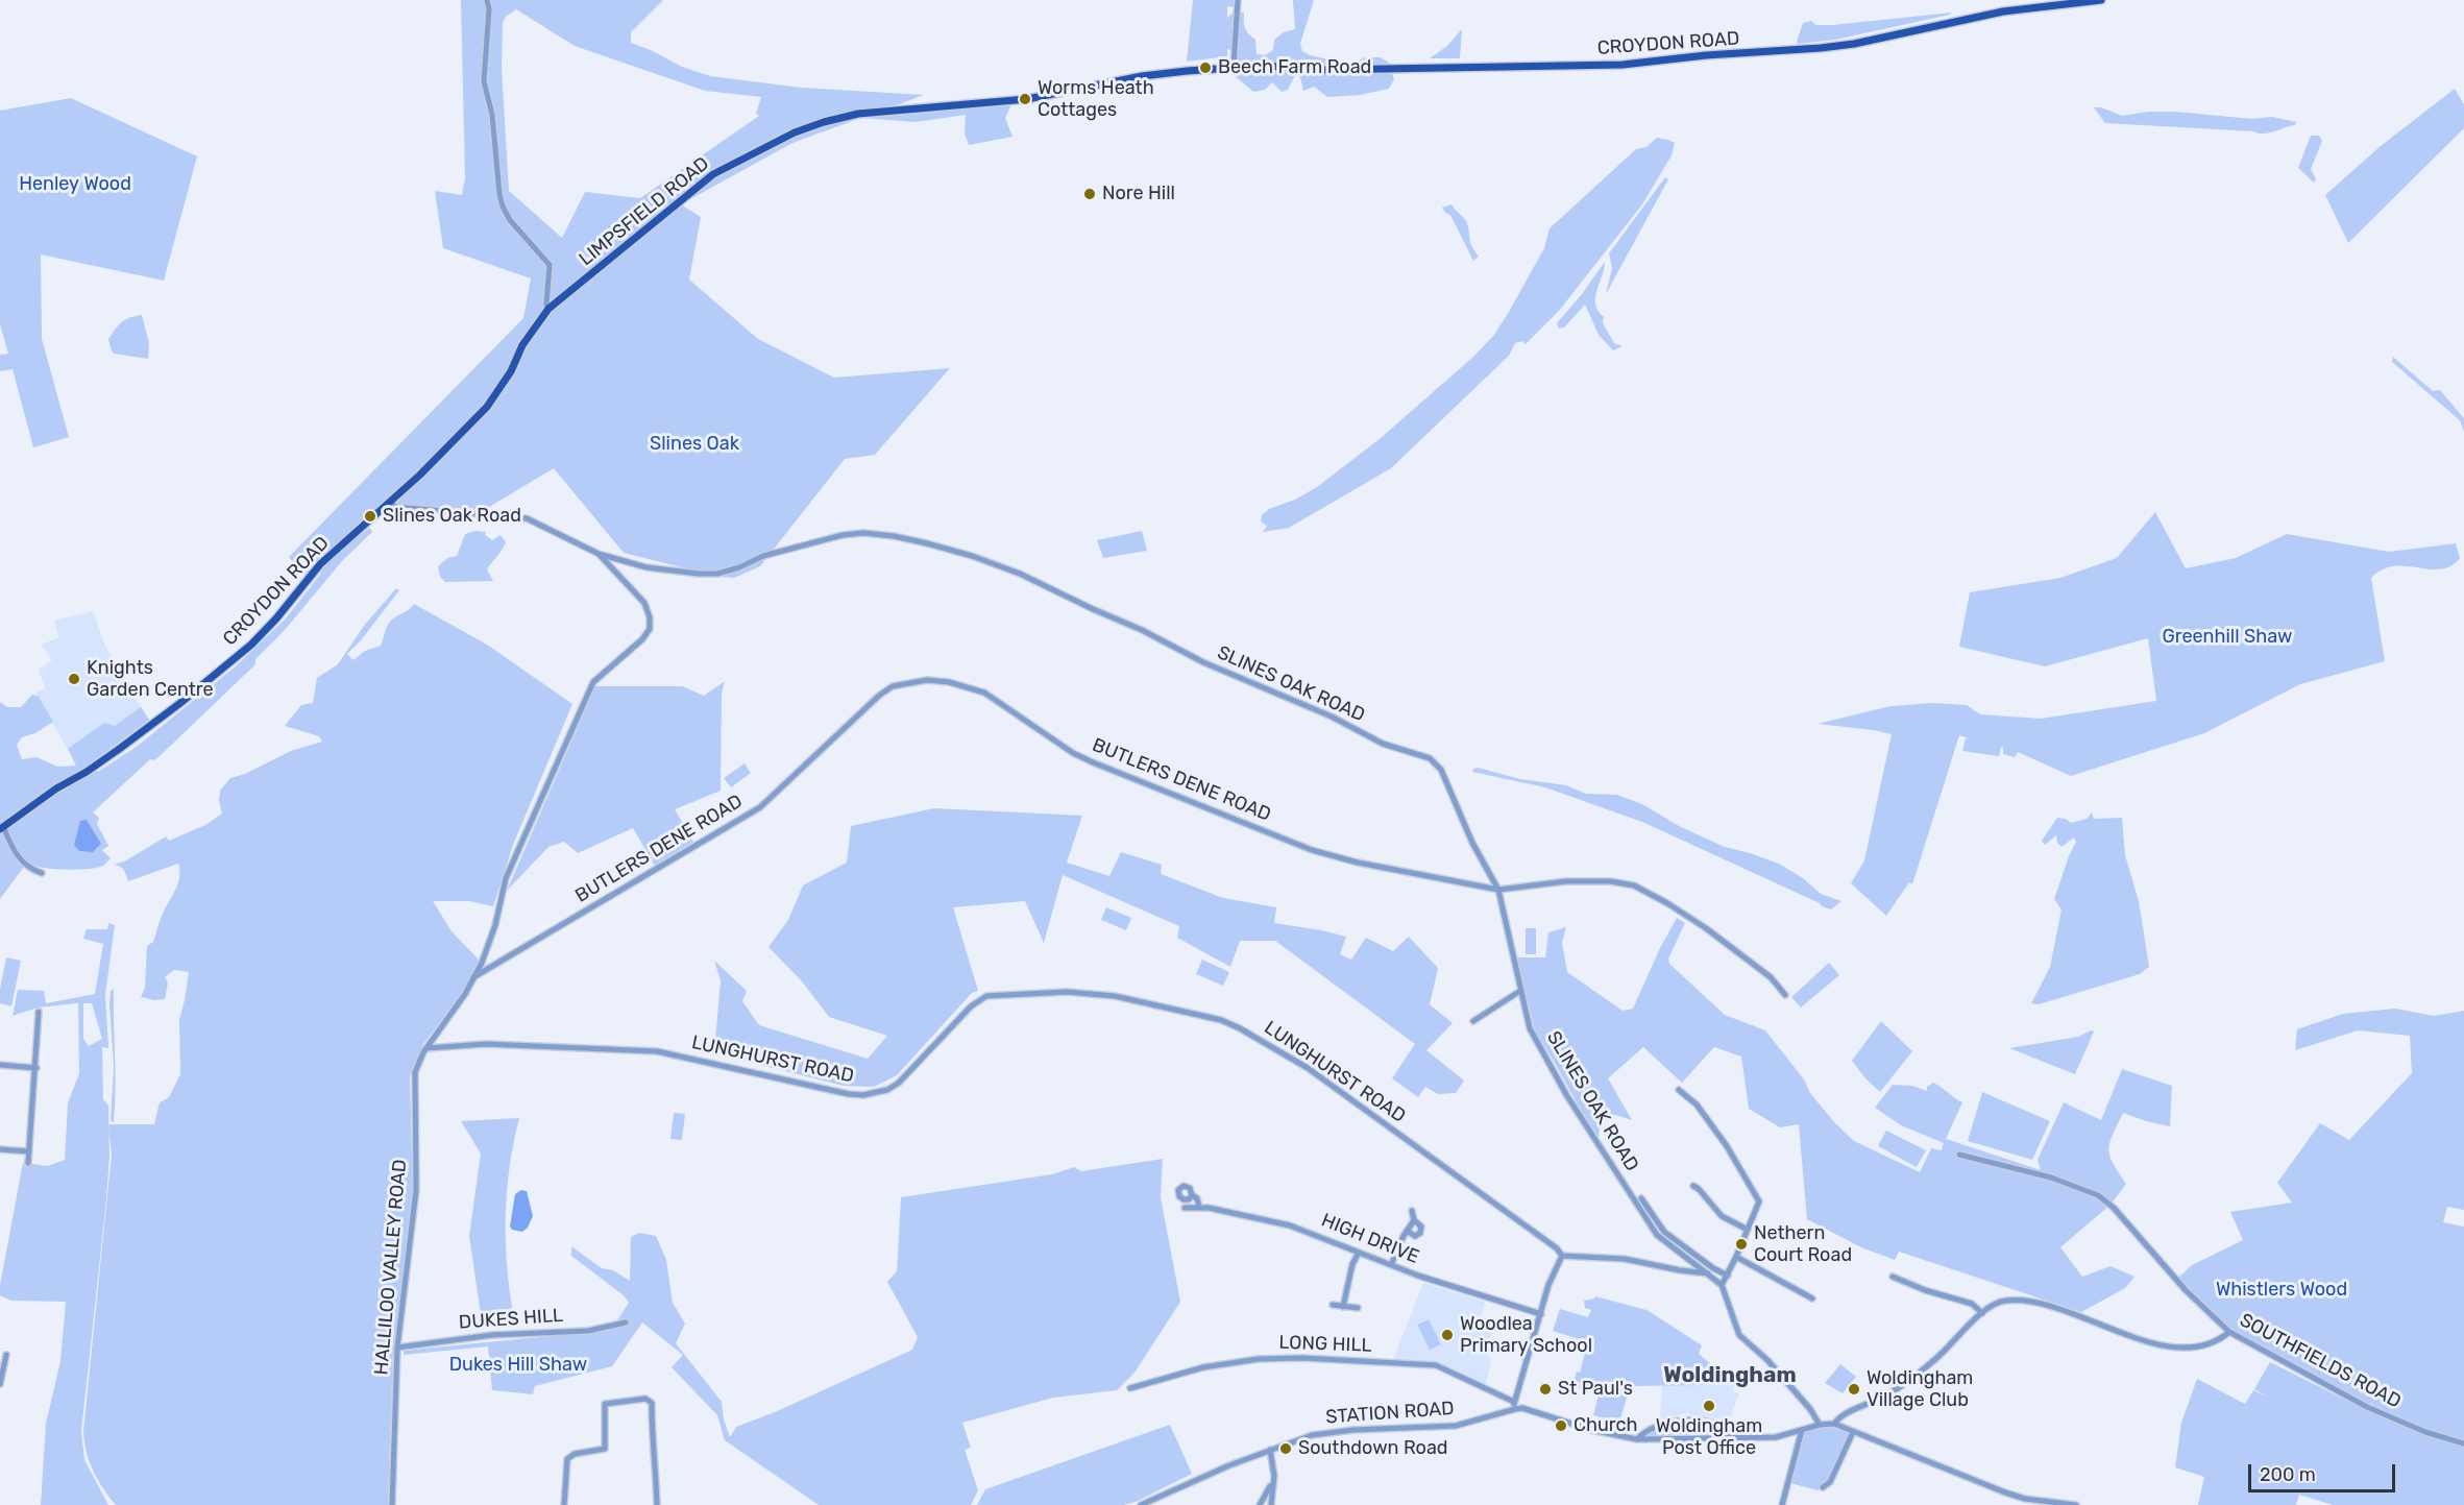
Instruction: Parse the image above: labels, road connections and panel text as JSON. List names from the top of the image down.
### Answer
{
  "streets": {
    "main road": ["CROYDON ROAD", "LIMPSFIELD ROAD"],
    "street": [
      "SLINES OAK ROAD",
      "BUTLERS DENE ROAD",
      "LUNGHURST ROAD",
      "HIGH DRIVE",
      "HALLILOO VALLEY ROAD",
      "DUKES HILL",
      "LONG HILL",
      "SOUTHFIELDS ROAD",
      "STATION ROAD"
    ]
  },
  "crossings": [
    ["CROYDON ROAD", "LIMPSFIELD ROAD"],
    ["CROYDON ROAD", "SLINES OAK ROAD"],
    ["LIMPSFIELD ROAD", "SLINES OAK ROAD"],
    ["SLINES OAK ROAD", "BUTLERS DENE ROAD"],
    ["SLINES OAK ROAD", "HALLILOO VALLEY ROAD"],
    ["BUTLERS DENE ROAD", "HALLILOO VALLEY ROAD"],
    ["LUNGHURST ROAD", "HALLILOO VALLEY ROAD"],
    ["HALLILOO VALLEY ROAD", "DUKES HILL"],
    ["LONG HILL", "STATION ROAD"]
  ],
  "districts": ["Woldingham"],
  "parks": [
    "Henley Wood",
    "Slines Oak",
    "Greenhill Shaw",
    "Whistlers Wood",
    "Dukes Hill Shaw"
  ],
  "places": [
    "Beech Farm Road",
    "Worms Heath Cottages",
    "Nore Hill",
    "Slines Oak Road",
    "Knights Garden Centre",
    "Nethern Court Road",
    "Woodlea Primary School",
    "St Paul's",
    "Woldingham Village Club",
    "Woldingham Post Office",
    "Church",
    "Southdown Road"
  ],
  "scale_bar": "200 m"
}
